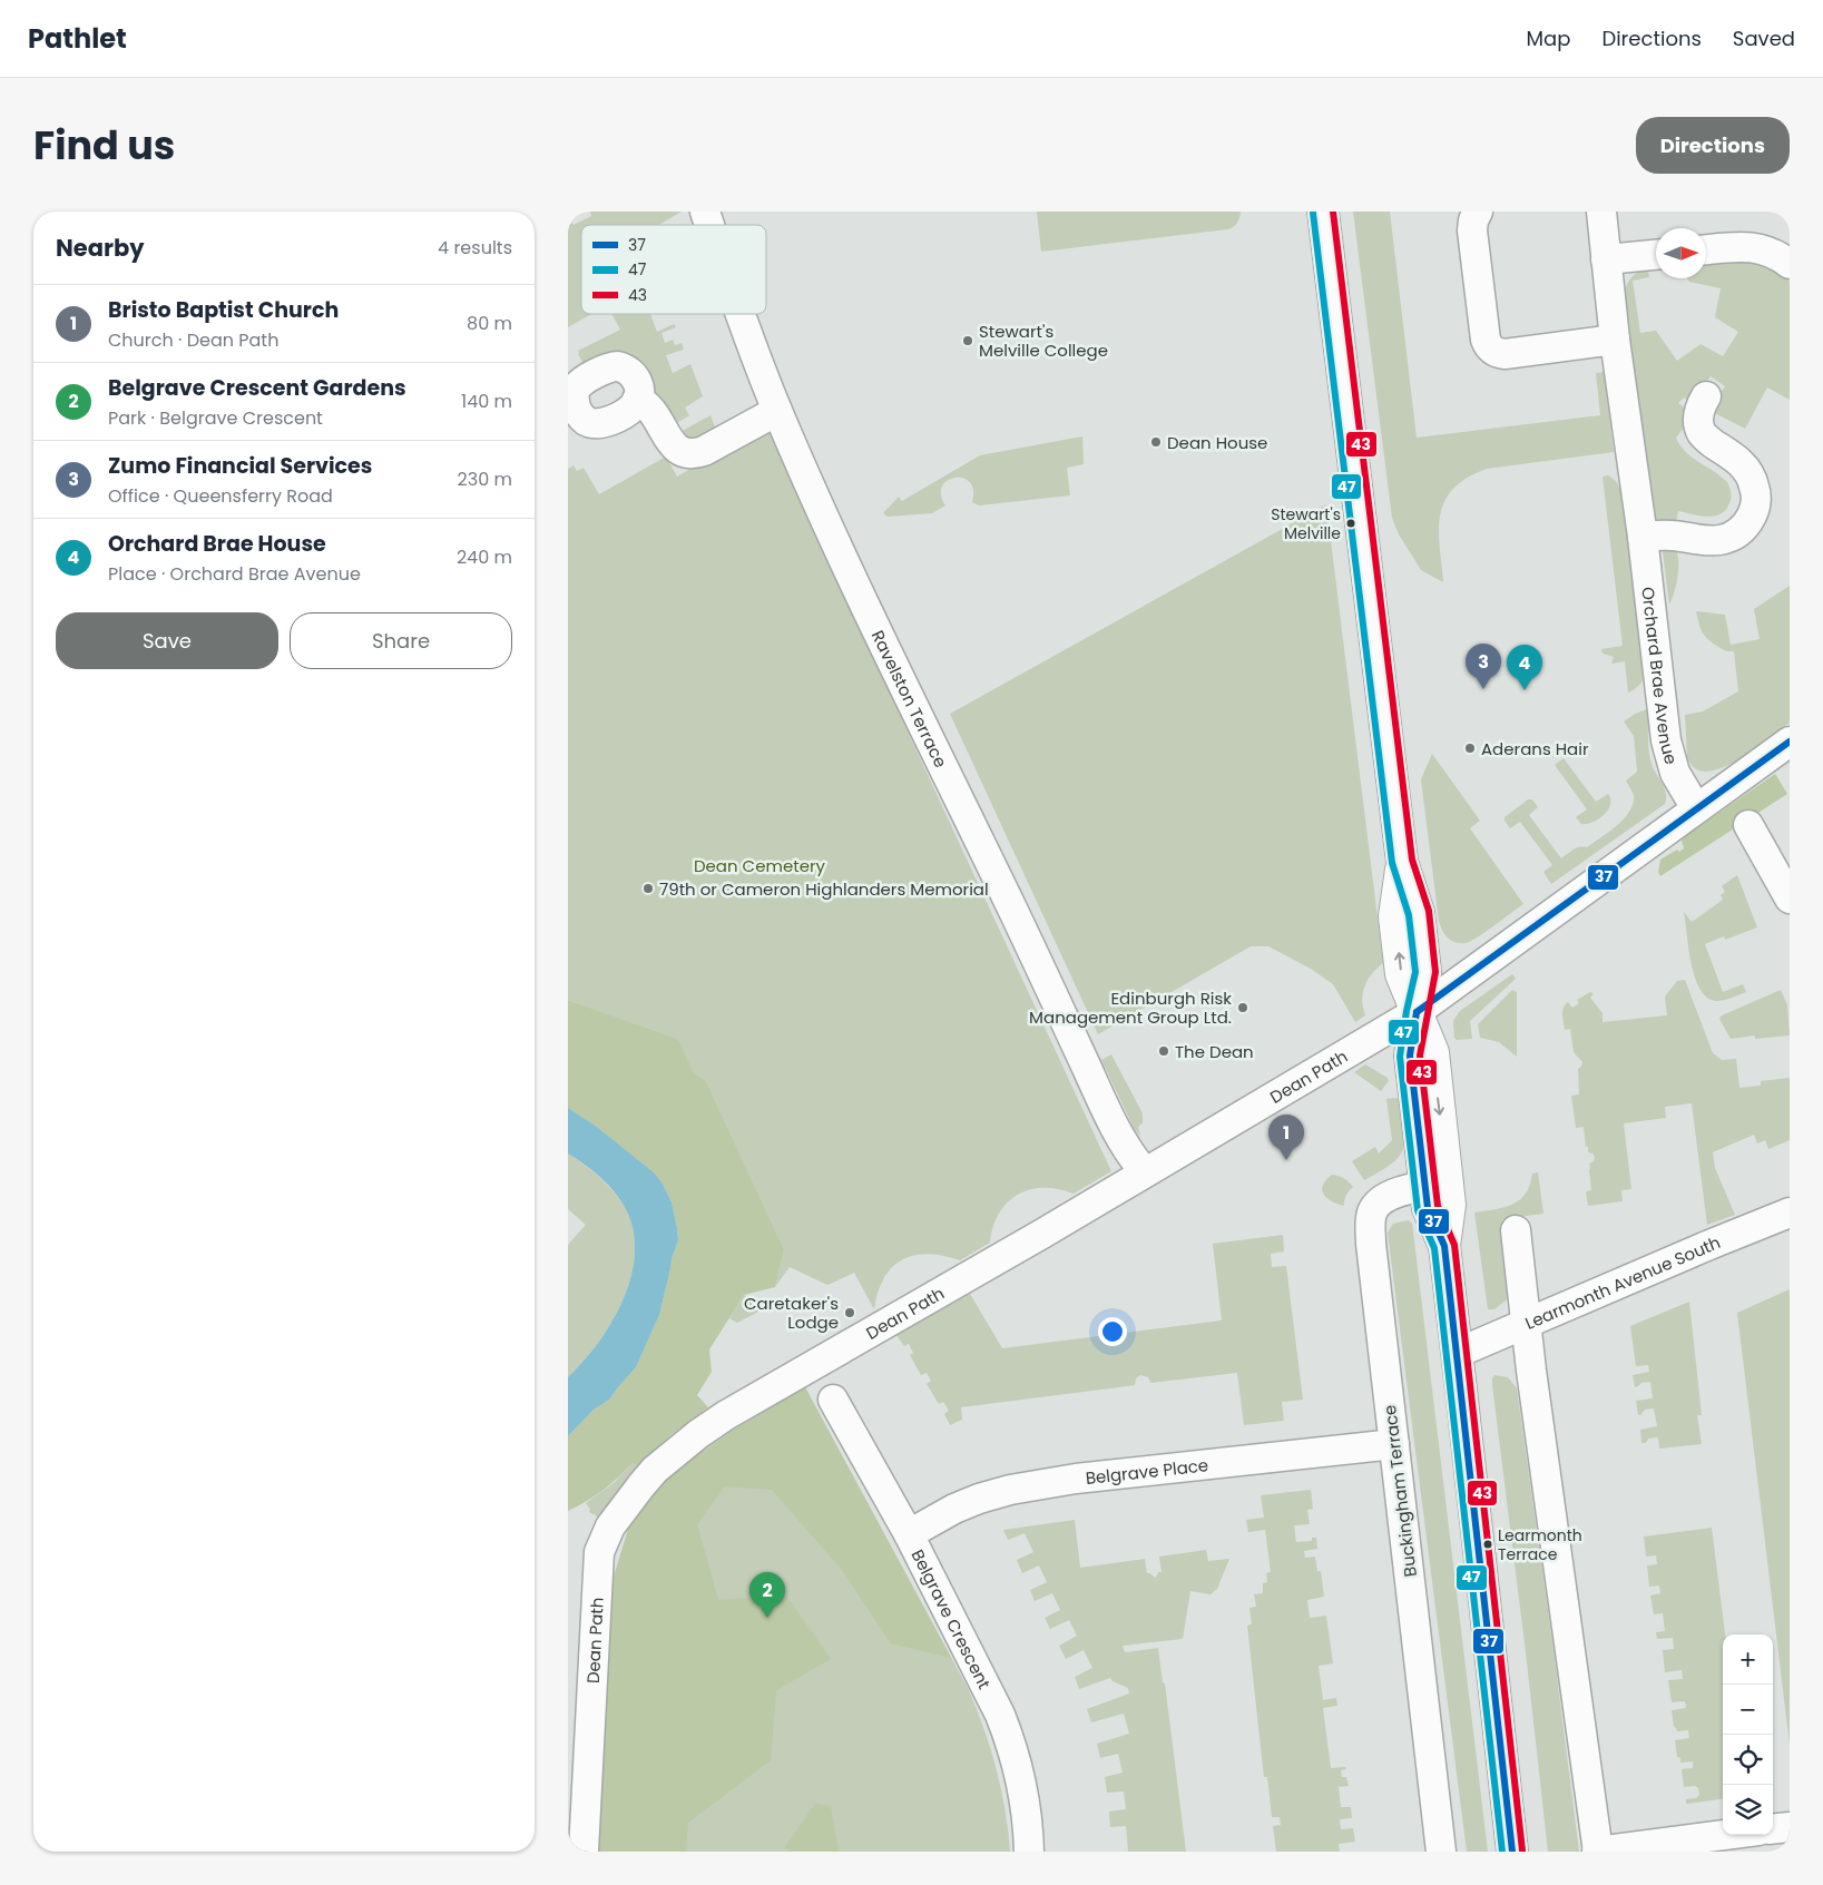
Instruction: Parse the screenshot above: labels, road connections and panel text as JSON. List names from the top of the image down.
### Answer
{
  "streets": {
    "street": [
      "Orchard Brae Avenue",
      "Ravelston Terrace",
      "Dean Path",
      "Learmonth Avenue South",
      "Belgrave Place",
      "Buckingham Terrace",
      "Belgrave Crescent"
    ]
  },
  "crossings": [
    ["Orchard Brae Avenue", "Dean Path"],
    ["Ravelston Terrace", "Dean Path"],
    ["Belgrave Place", "Buckingham Terrace"],
    ["Belgrave Place", "Belgrave Crescent"]
  ],
  "parks": ["Dean Cemetery"],
  "places": [
    "Stewart's Melville College",
    "Dean House",
    "Stewart's Melville",
    "Aderans Hair",
    "79th or Cameron Highlanders Memorial",
    "Edinburgh Risk Management Group Ltd.",
    "The Dean",
    "Caretaker's Lodge",
    "Learmonth Terrace"
  ],
  "lines": ["transit line 43", "transit line 47", "transit line 37"],
  "legend": ["37", "47", "43"],
  "north": "right",
  "page": {
    "header": "Pathlet",
    "nav": ["Map", "Directions", "Saved"],
    "title": "Find us",
    "buttons": [
      "Directions",
      ["Save", "Share"]
    ],
    "heading": ["Nearby", "4 results"],
    "list": [
      {
        "mark": "1",
        "name": "Bristo Baptist Church",
        "note": "Church · Dean Path",
        "value": "80 m"
      },
      {
        "mark": "2",
        "name": "Belgrave Crescent Gardens",
        "note": "Park · Belgrave Crescent",
        "value": "140 m"
      },
      {
        "mark": "3",
        "name": "Zumo Financial Services",
        "note": "Office · Queensferry Road",
        "value": "230 m"
      },
      {
        "mark": "4",
        "name": "Orchard Brae House",
        "note": "Place · Orchard Brae Avenue",
        "value": "240 m"
      }
    ],
    "pins": [
      "3",
      "4",
      "1",
      "2"
    ],
    "map_buttons": ["+", "−"]
  }
}
